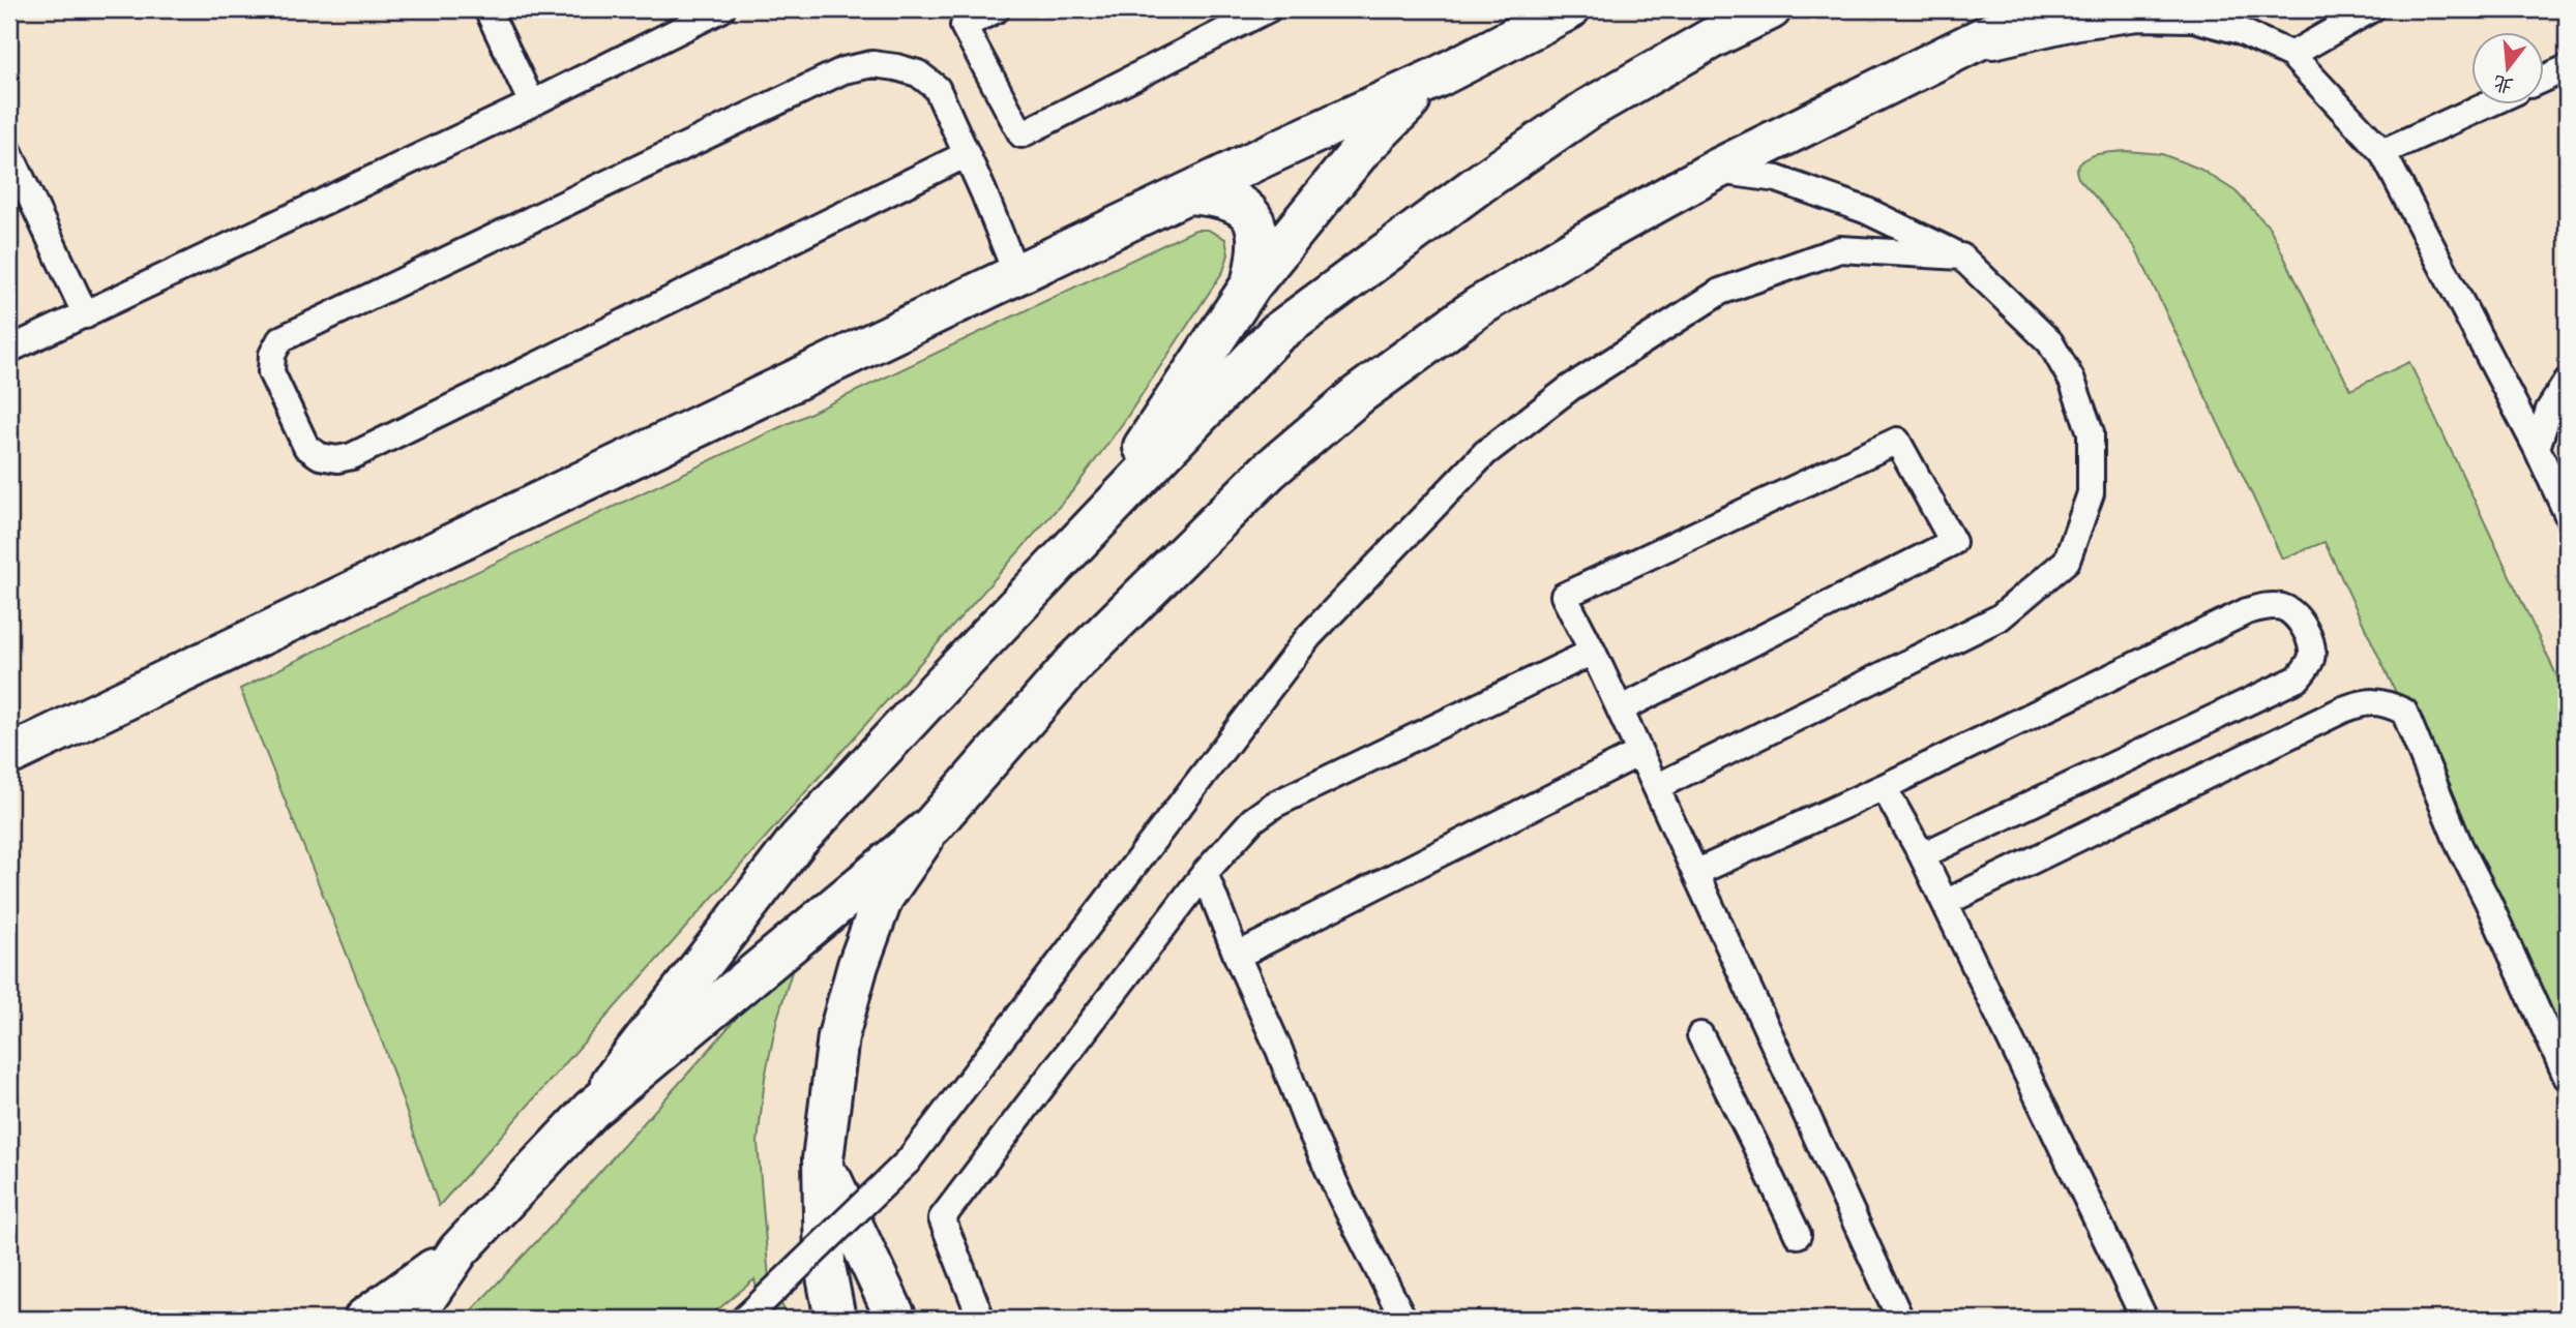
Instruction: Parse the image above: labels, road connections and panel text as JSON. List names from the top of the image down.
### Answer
{
  "north": "bottom"
}
